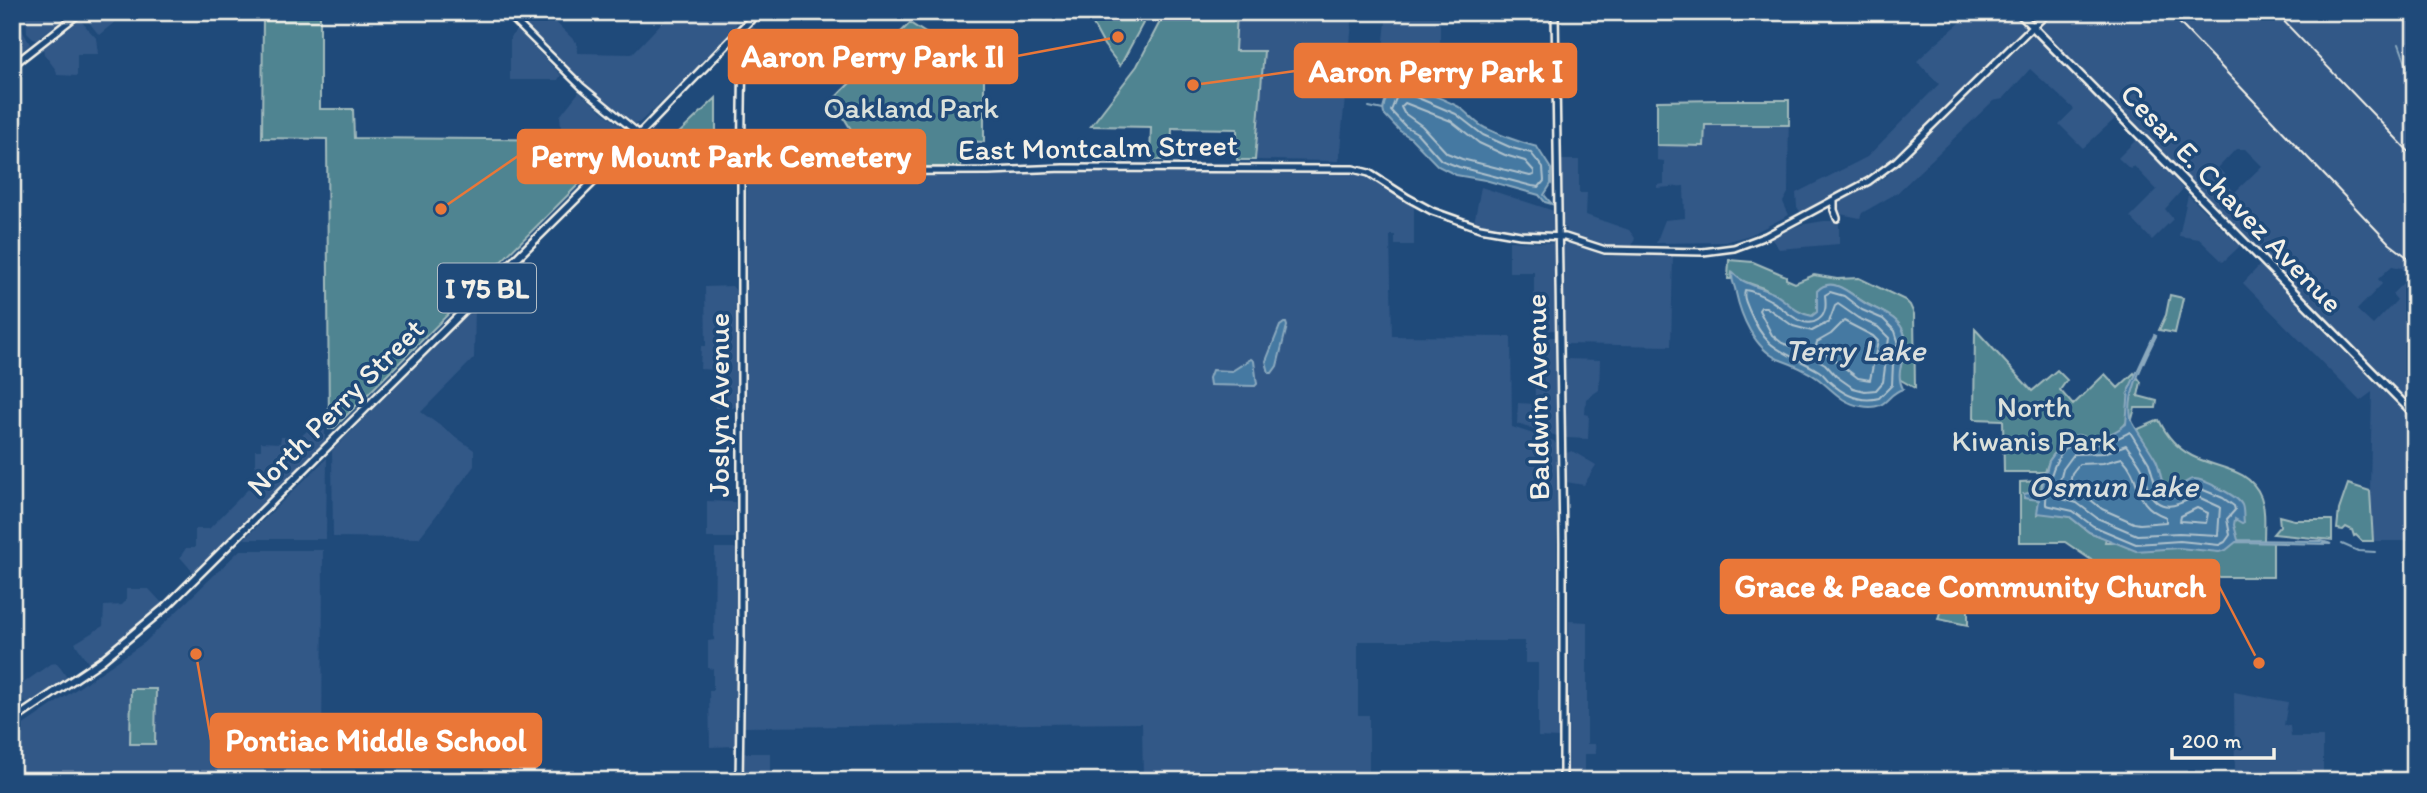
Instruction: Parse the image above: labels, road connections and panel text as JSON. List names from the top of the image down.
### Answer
{
  "streets": {
    "main road": [
      "East Montcalm Street",
      "Cesar E. Chavez Avenue",
      "I 75 BL",
      "Baldwin Avenue",
      "Joslyn Avenue",
      "North Perry Street"
    ]
  },
  "crossings": [
    ["East Montcalm Street", "Cesar E. Chavez Avenue"],
    ["East Montcalm Street", "Baldwin Avenue"],
    ["East Montcalm Street", "Joslyn Avenue"],
    ["East Montcalm Street", "North Perry Street"],
    ["Joslyn Avenue", "North Perry Street"]
  ],
  "water": ["Terry Lake", "Osmun Lake"],
  "parks": ["Oakland Park", "North Kiwanis Park"],
  "places": [
    "Aaron Perry Park II",
    "Aaron Perry Park I",
    "Perry Mount Park Cemetery",
    "Pontiac Middle School",
    "Grace & Peace Community Church"
  ],
  "scale_bar": "200 m"
}
